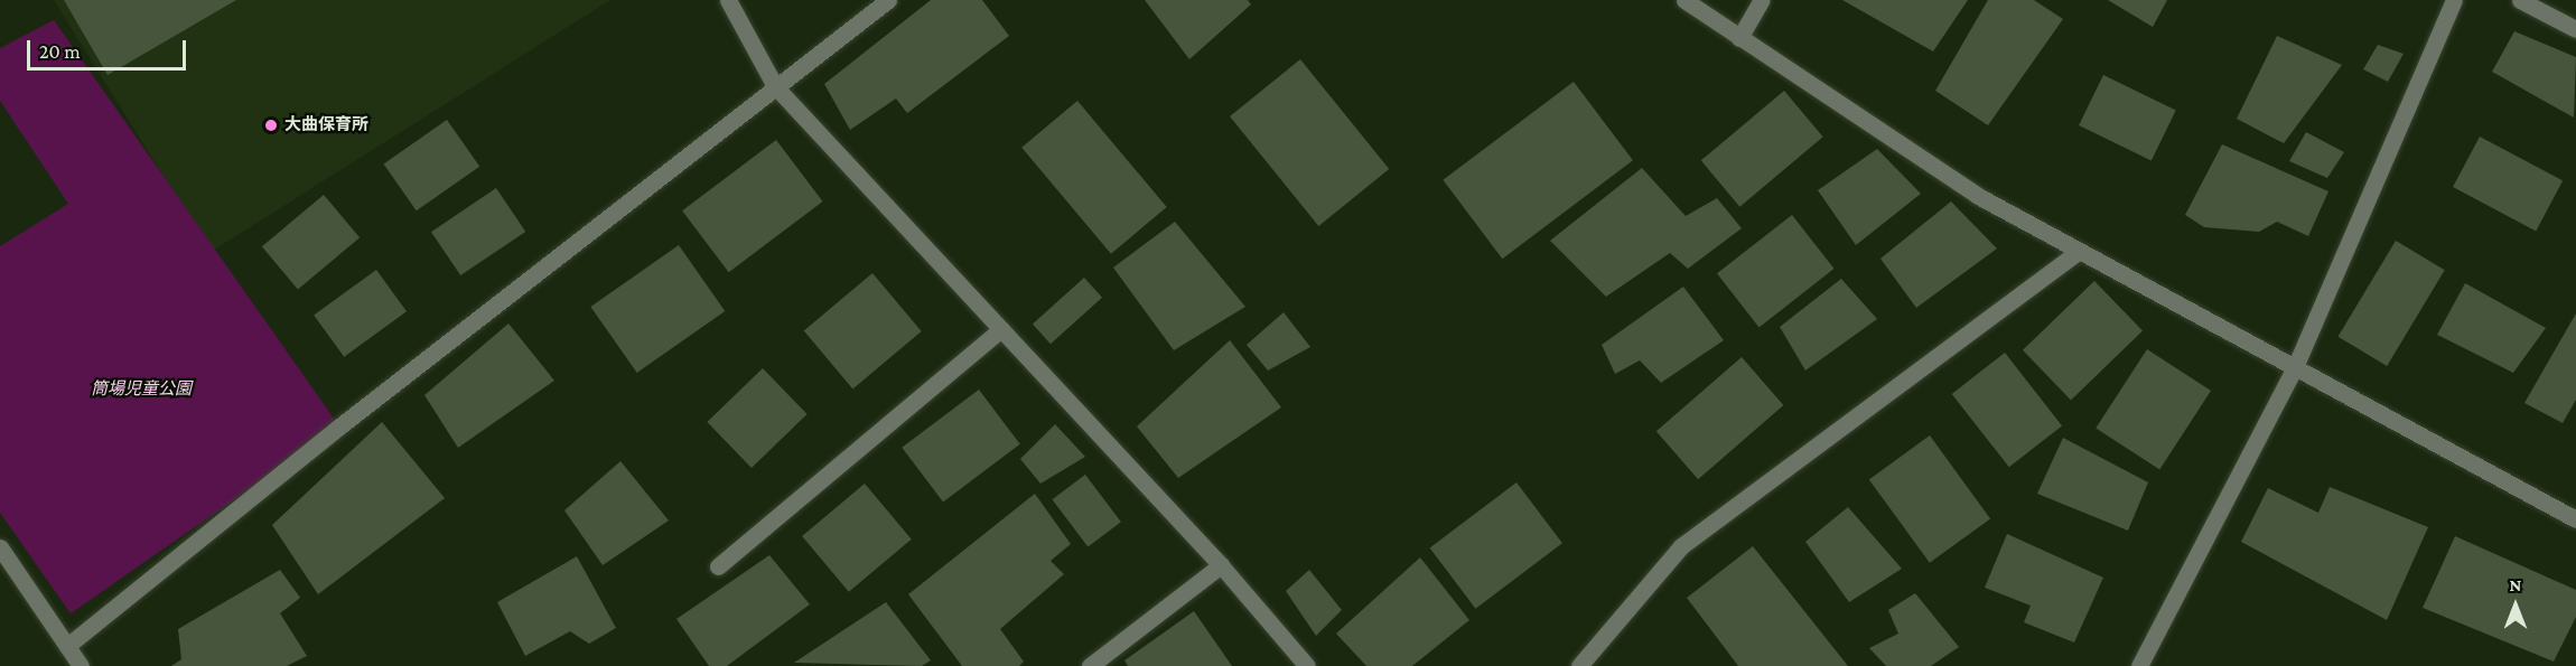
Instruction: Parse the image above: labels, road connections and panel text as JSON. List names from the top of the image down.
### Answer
{
  "parks": ["筒場児童公園"],
  "places": ["大曲保育所"],
  "scale_bar": "20 m",
  "north": "top"
}
